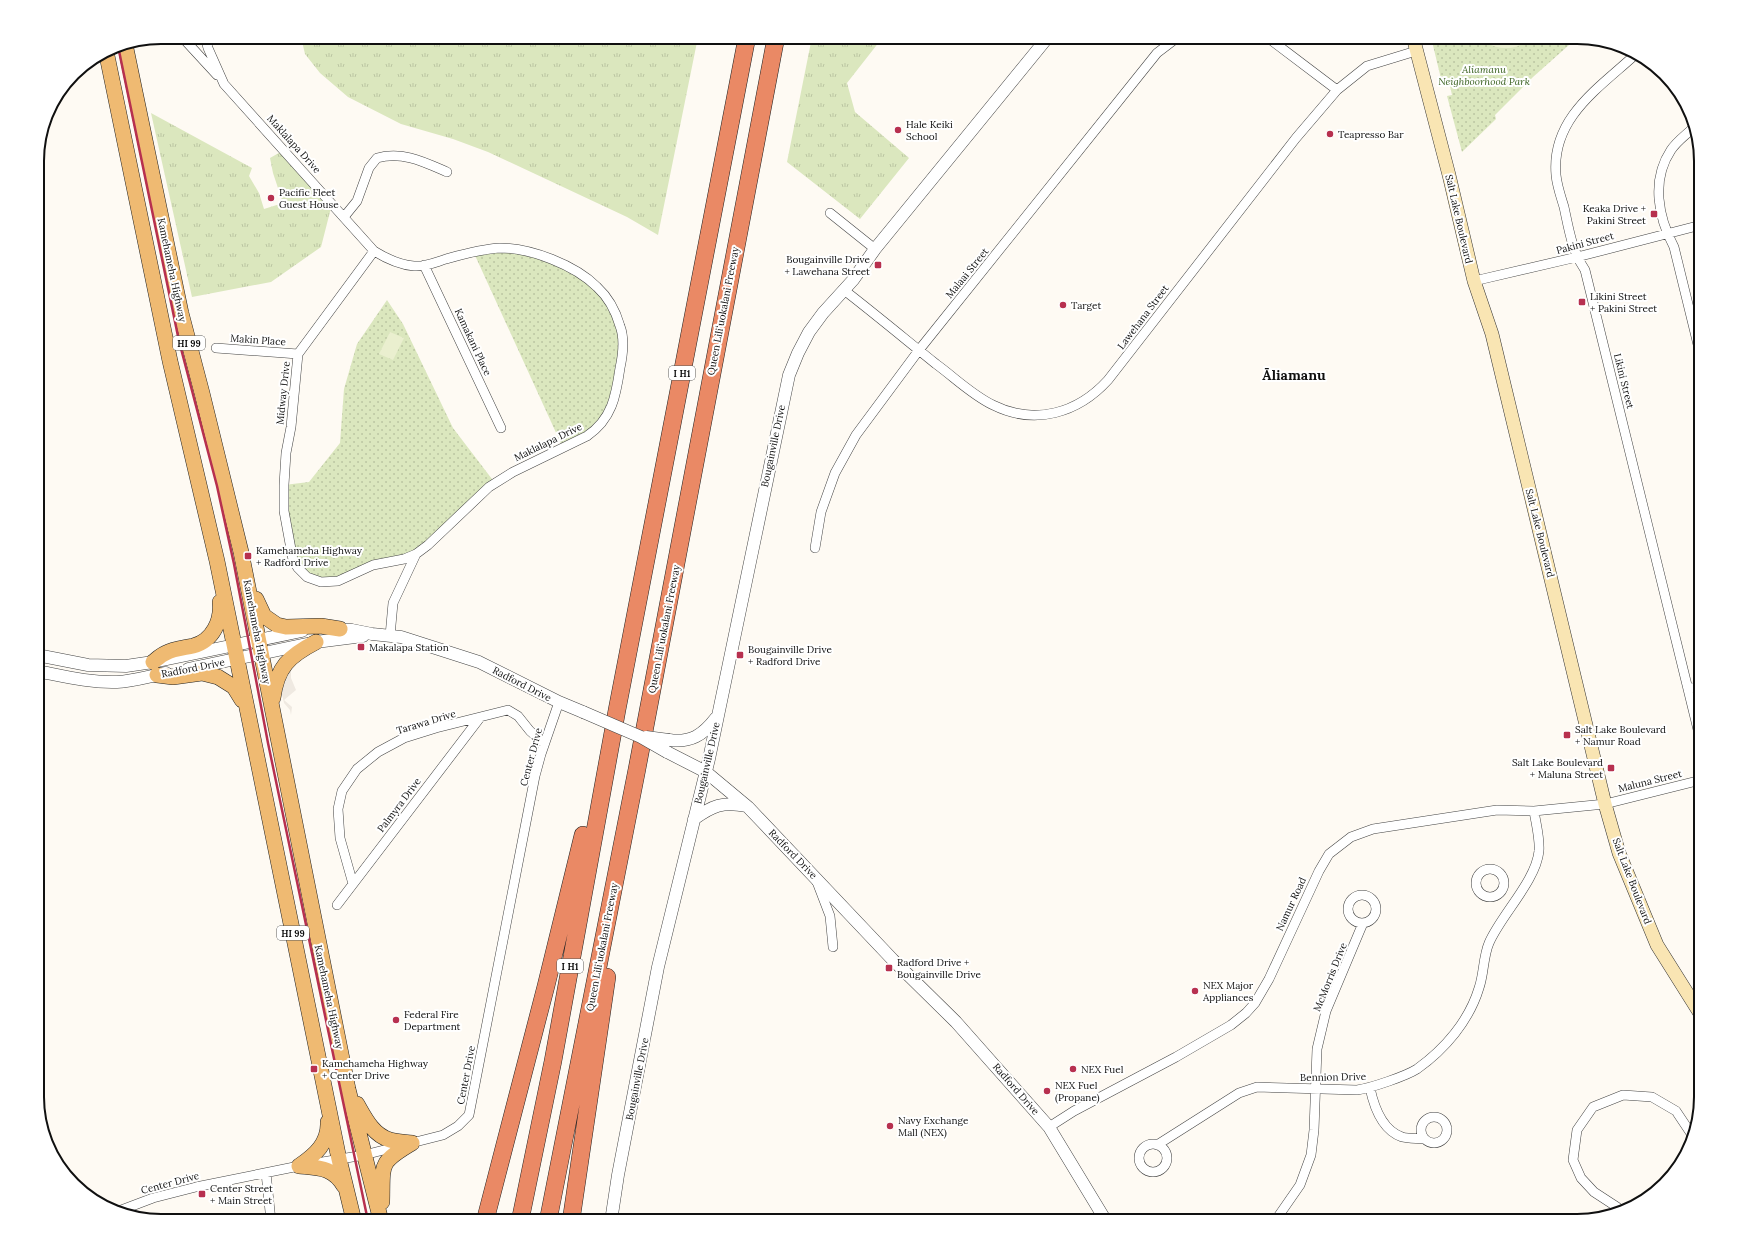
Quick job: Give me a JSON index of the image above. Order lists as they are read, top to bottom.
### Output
{
  "streets": {
    "highway": ["Queen Liliʻuokalani Freeway", "I H1"],
    "main road": ["Salt Lake Boulevard", "Kamehameha Highway", "HI 99"],
    "street": [
      "Maklalapa Drive",
      "Pakini Street",
      "Malaai Street",
      "Lawehana Street",
      "Makin Place",
      "Kamakani Place",
      "Likini Street",
      "Midway Drive",
      "Bougainville Drive",
      "Radford Drive",
      "Tarawa Drive",
      "Center Drive",
      "Maluna Street",
      "Palmyra Drive",
      "Namur Road",
      "McMorris Drive",
      "Bennion Drive"
    ]
  },
  "crossings": [
    ["Maklalapa Drive", "Kamakani Place"],
    ["Maklalapa Drive", "Midway Drive"],
    ["Salt Lake Boulevard", "Pakini Street"],
    ["Salt Lake Boulevard", "Lawehana Street"],
    ["Salt Lake Boulevard", "Maluna Street"],
    ["Salt Lake Boulevard", "Namur Road"],
    ["Pakini Street", "Likini Street"],
    ["Kamehameha Highway", "Radford Drive"],
    ["Kamehameha Highway", "Center Drive"],
    ["Malaai Street", "Lawehana Street"],
    ["Lawehana Street", "Bougainville Drive"],
    ["Makin Place", "Midway Drive"],
    ["Bougainville Drive", "Radford Drive"],
    ["Radford Drive", "Center Drive"],
    ["Radford Drive", "Namur Road"],
    ["Tarawa Drive", "Center Drive"],
    ["Tarawa Drive", "Palmyra Drive"],
    ["Maluna Street", "Namur Road"],
    ["Namur Road", "Bennion Drive"],
    ["McMorris Drive", "Bennion Drive"]
  ],
  "districts": ["Āliamanu"],
  "parks": ["Aliamanu Neighboorhood Park"],
  "places": {
    "other": [
      "Hale Keiki School",
      "Teapresso Bar",
      "Pacific Fleet Guest House",
      "Target",
      "NEX Major Appliances",
      "Federal Fire Department",
      "NEX Fuel",
      "NEX Fuel (Propane)",
      "Navy Exchange Mall (NEX)"
    ],
    "transit": [
      "Keaka Drive + Pakini Street",
      "Bougainville Drive + Lawehana Street",
      "Likini Street + Pakini Street",
      "Kamehameha Highway + Radford Drive",
      "Makalapa Station",
      "Bougainville Drive + Radford Drive",
      "Salt Lake Boulevard + Namur Road",
      "Salt Lake Boulevard + Maluna Street",
      "Radford Drive + Bougainville Drive",
      "Kamehameha Highway + Center Drive",
      "Center Street + Main Street"
    ]
  }
}
